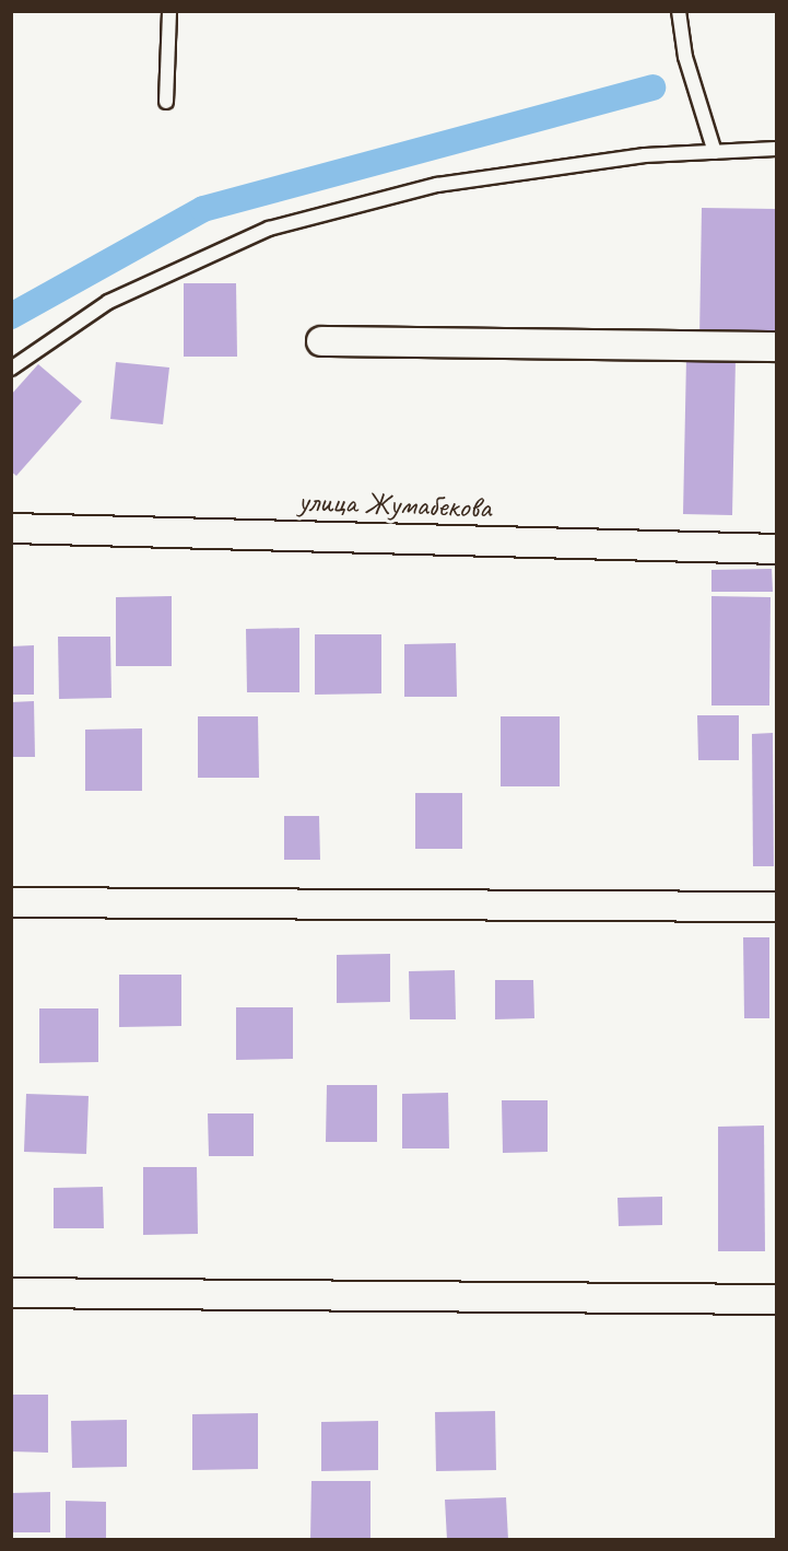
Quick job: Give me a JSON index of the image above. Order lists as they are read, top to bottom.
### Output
{
  "streets": {
    "street": ["улица Жумабекова"]
  }
}
